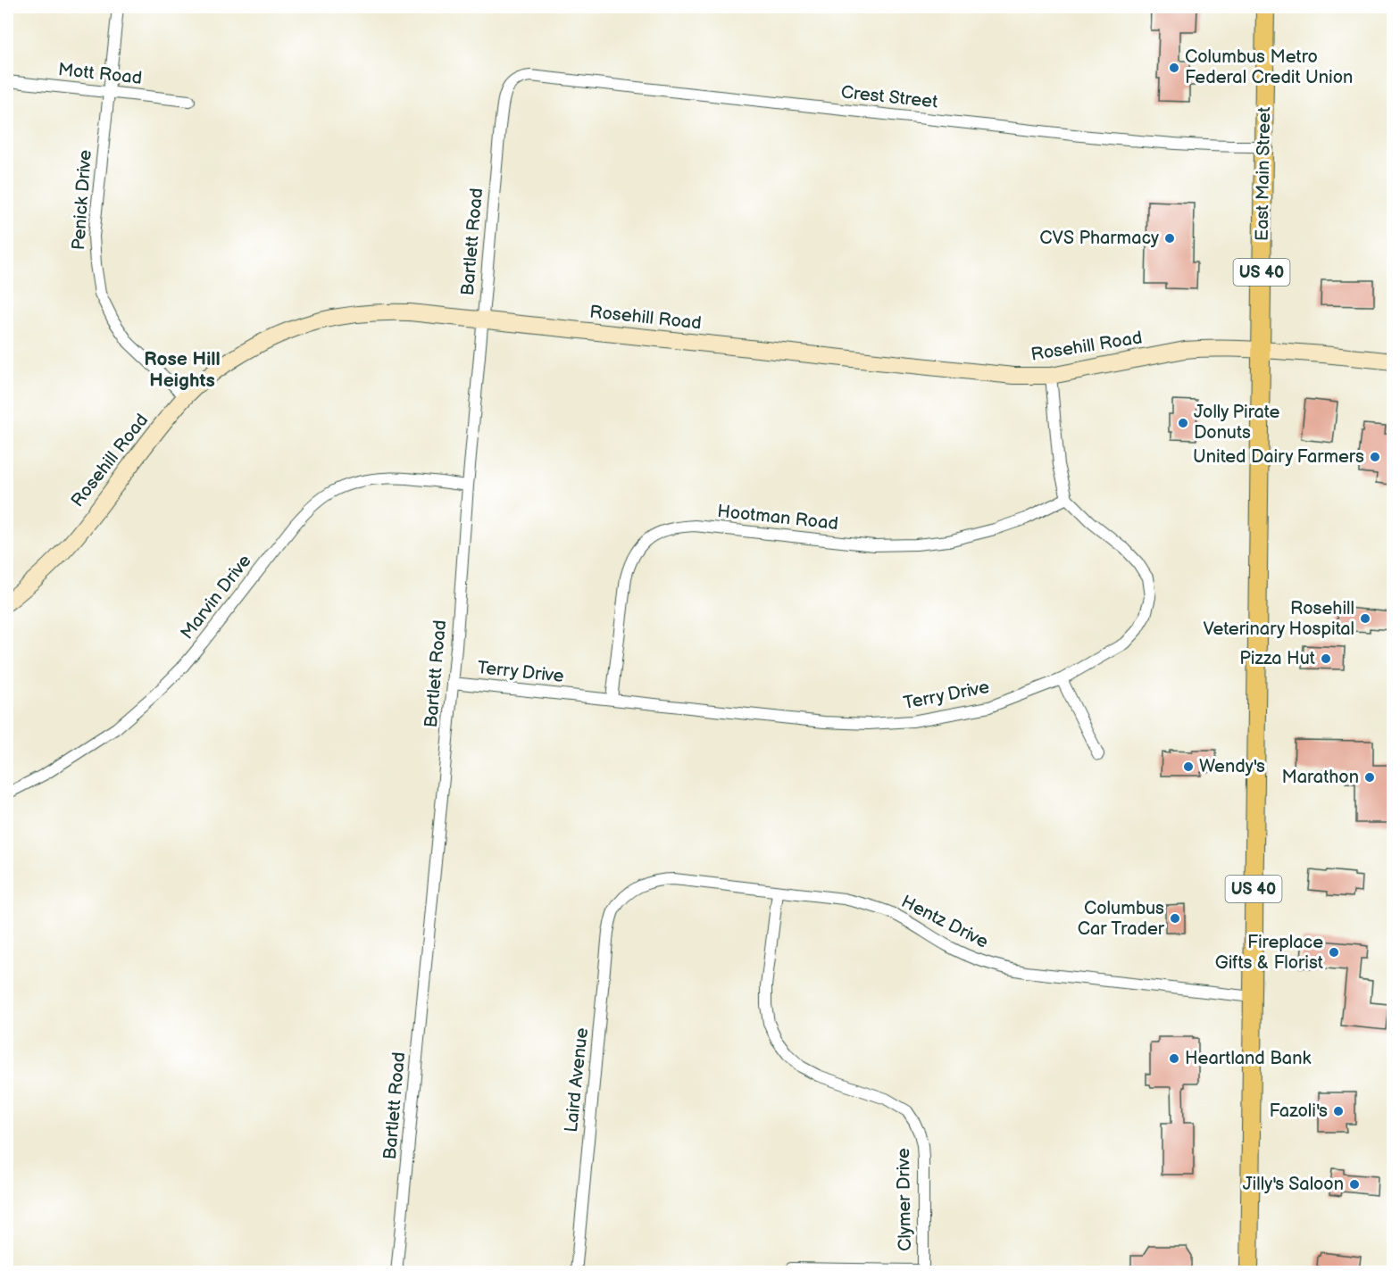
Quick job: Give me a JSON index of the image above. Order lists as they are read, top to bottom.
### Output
{
  "streets": {
    "main road": ["East Main Street", "US 40"],
    "street": [
      "Mott Road",
      "Crest Street",
      "Penick Drive",
      "Bartlett Road",
      "Rosehill Road",
      "Hootman Road",
      "Marvin Drive",
      "Terry Drive",
      "Hentz Drive",
      "Laird Avenue",
      "Clymer Drive"
    ]
  },
  "crossings": [
    ["Mott Road", "Penick Drive"],
    ["Crest Street", "East Main Street"],
    ["Crest Street", "Bartlett Road"],
    ["East Main Street", "Rosehill Road"],
    ["East Main Street", "Hentz Drive"],
    ["Penick Drive", "Rosehill Road"],
    ["Bartlett Road", "Rosehill Road"],
    ["Bartlett Road", "Marvin Drive"],
    ["Bartlett Road", "Terry Drive"],
    ["Hootman Road", "Terry Drive"],
    ["Hentz Drive", "Laird Avenue"],
    ["Hentz Drive", "Clymer Drive"]
  ],
  "districts": ["Rose Hill Heights"],
  "places": [
    "Columbus Metro Federal Credit Union",
    "CVS Pharmacy",
    "Jolly Pirate Donuts",
    "United Dairy Farmers",
    "Rosehill Veterinary Hospital",
    "Pizza Hut",
    "Wendy's",
    "Marathon",
    "Columbus Car Trader",
    "Fireplace Gifts & Florist",
    "Heartland Bank",
    "Fazoli's",
    "Jilly's Saloon"
  ]
}
